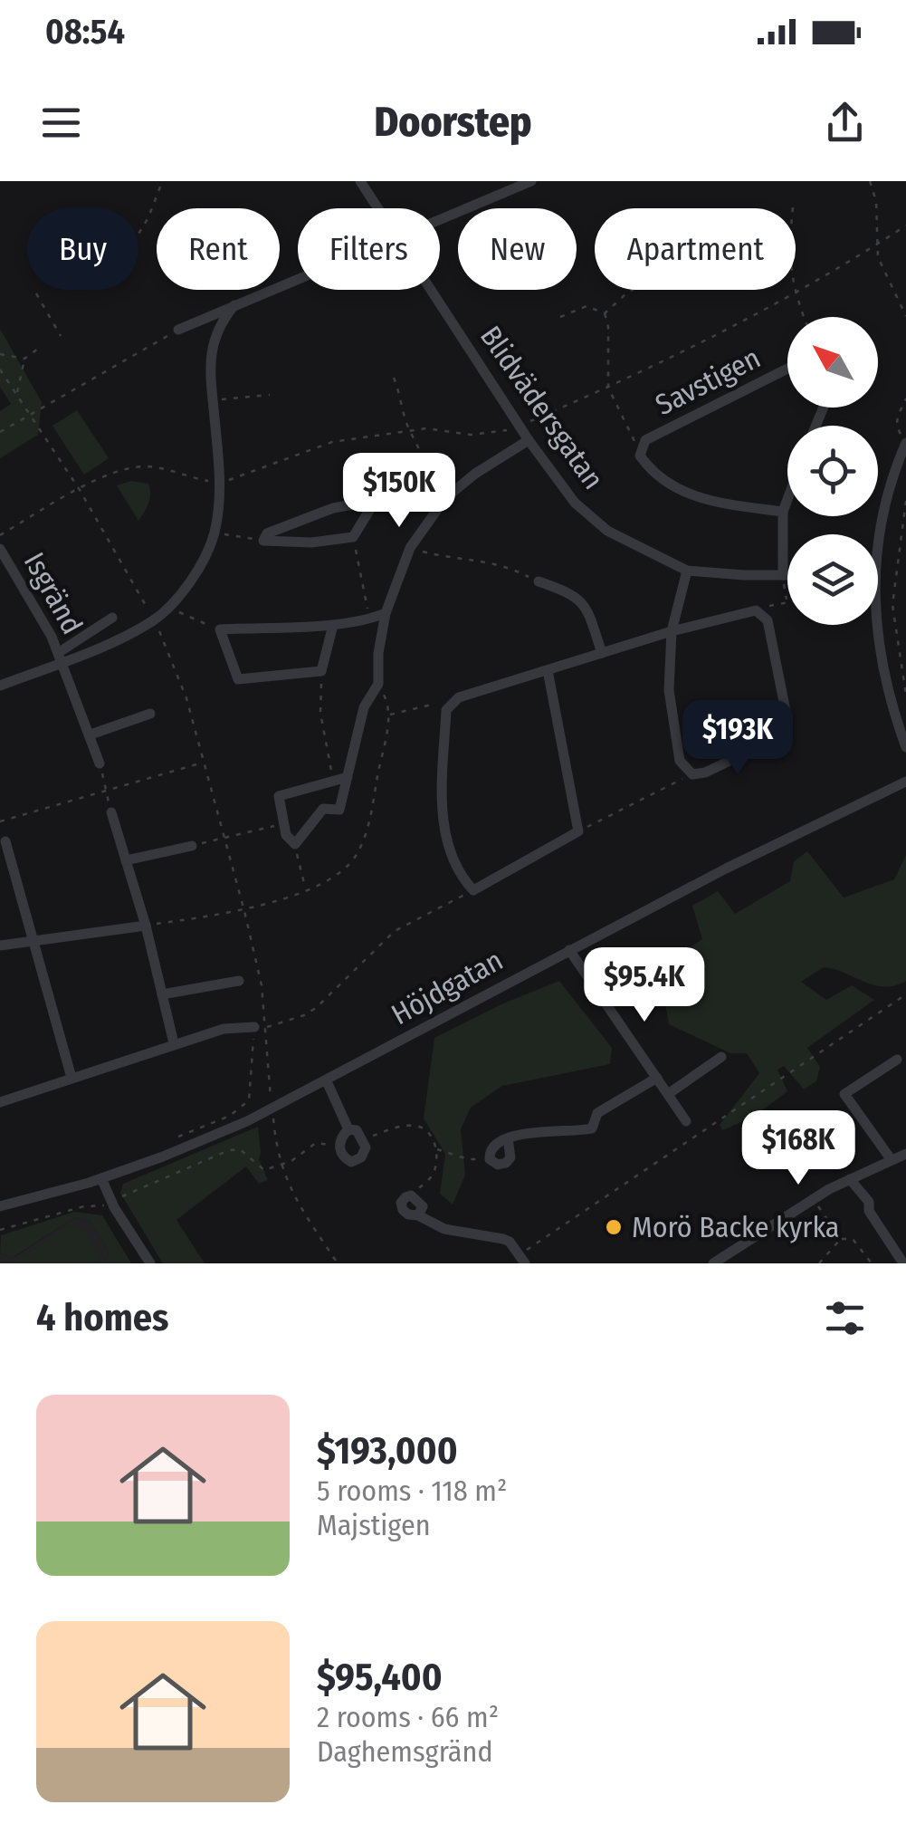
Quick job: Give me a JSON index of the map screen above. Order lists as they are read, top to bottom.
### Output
{
  "streets": {
    "street": [
      "Savstigen",
      "Blidvädersgatan",
      "Isgränd",
      "Höjdgatan"
    ]
  },
  "places": ["Morö Backe kyrka"],
  "north": "top left",
  "page": {
    "status": "08:54",
    "header": "Doorstep",
    "chip": [
      "Buy",
      "Rent",
      "Filters",
      "New",
      "Apartment"
    ],
    "price": [
      "$150K",
      "$193K",
      "$95.4K",
      "$168K"
    ],
    "heading": "4 homes",
    "list": [
      {
        "name": "$193,000",
        "note": "5 rooms · 118 m² · Majstigen"
      },
      {
        "name": "$95,400",
        "note": "2 rooms · 66 m² · Daghemsgränd"
      }
    ]
  }
}
